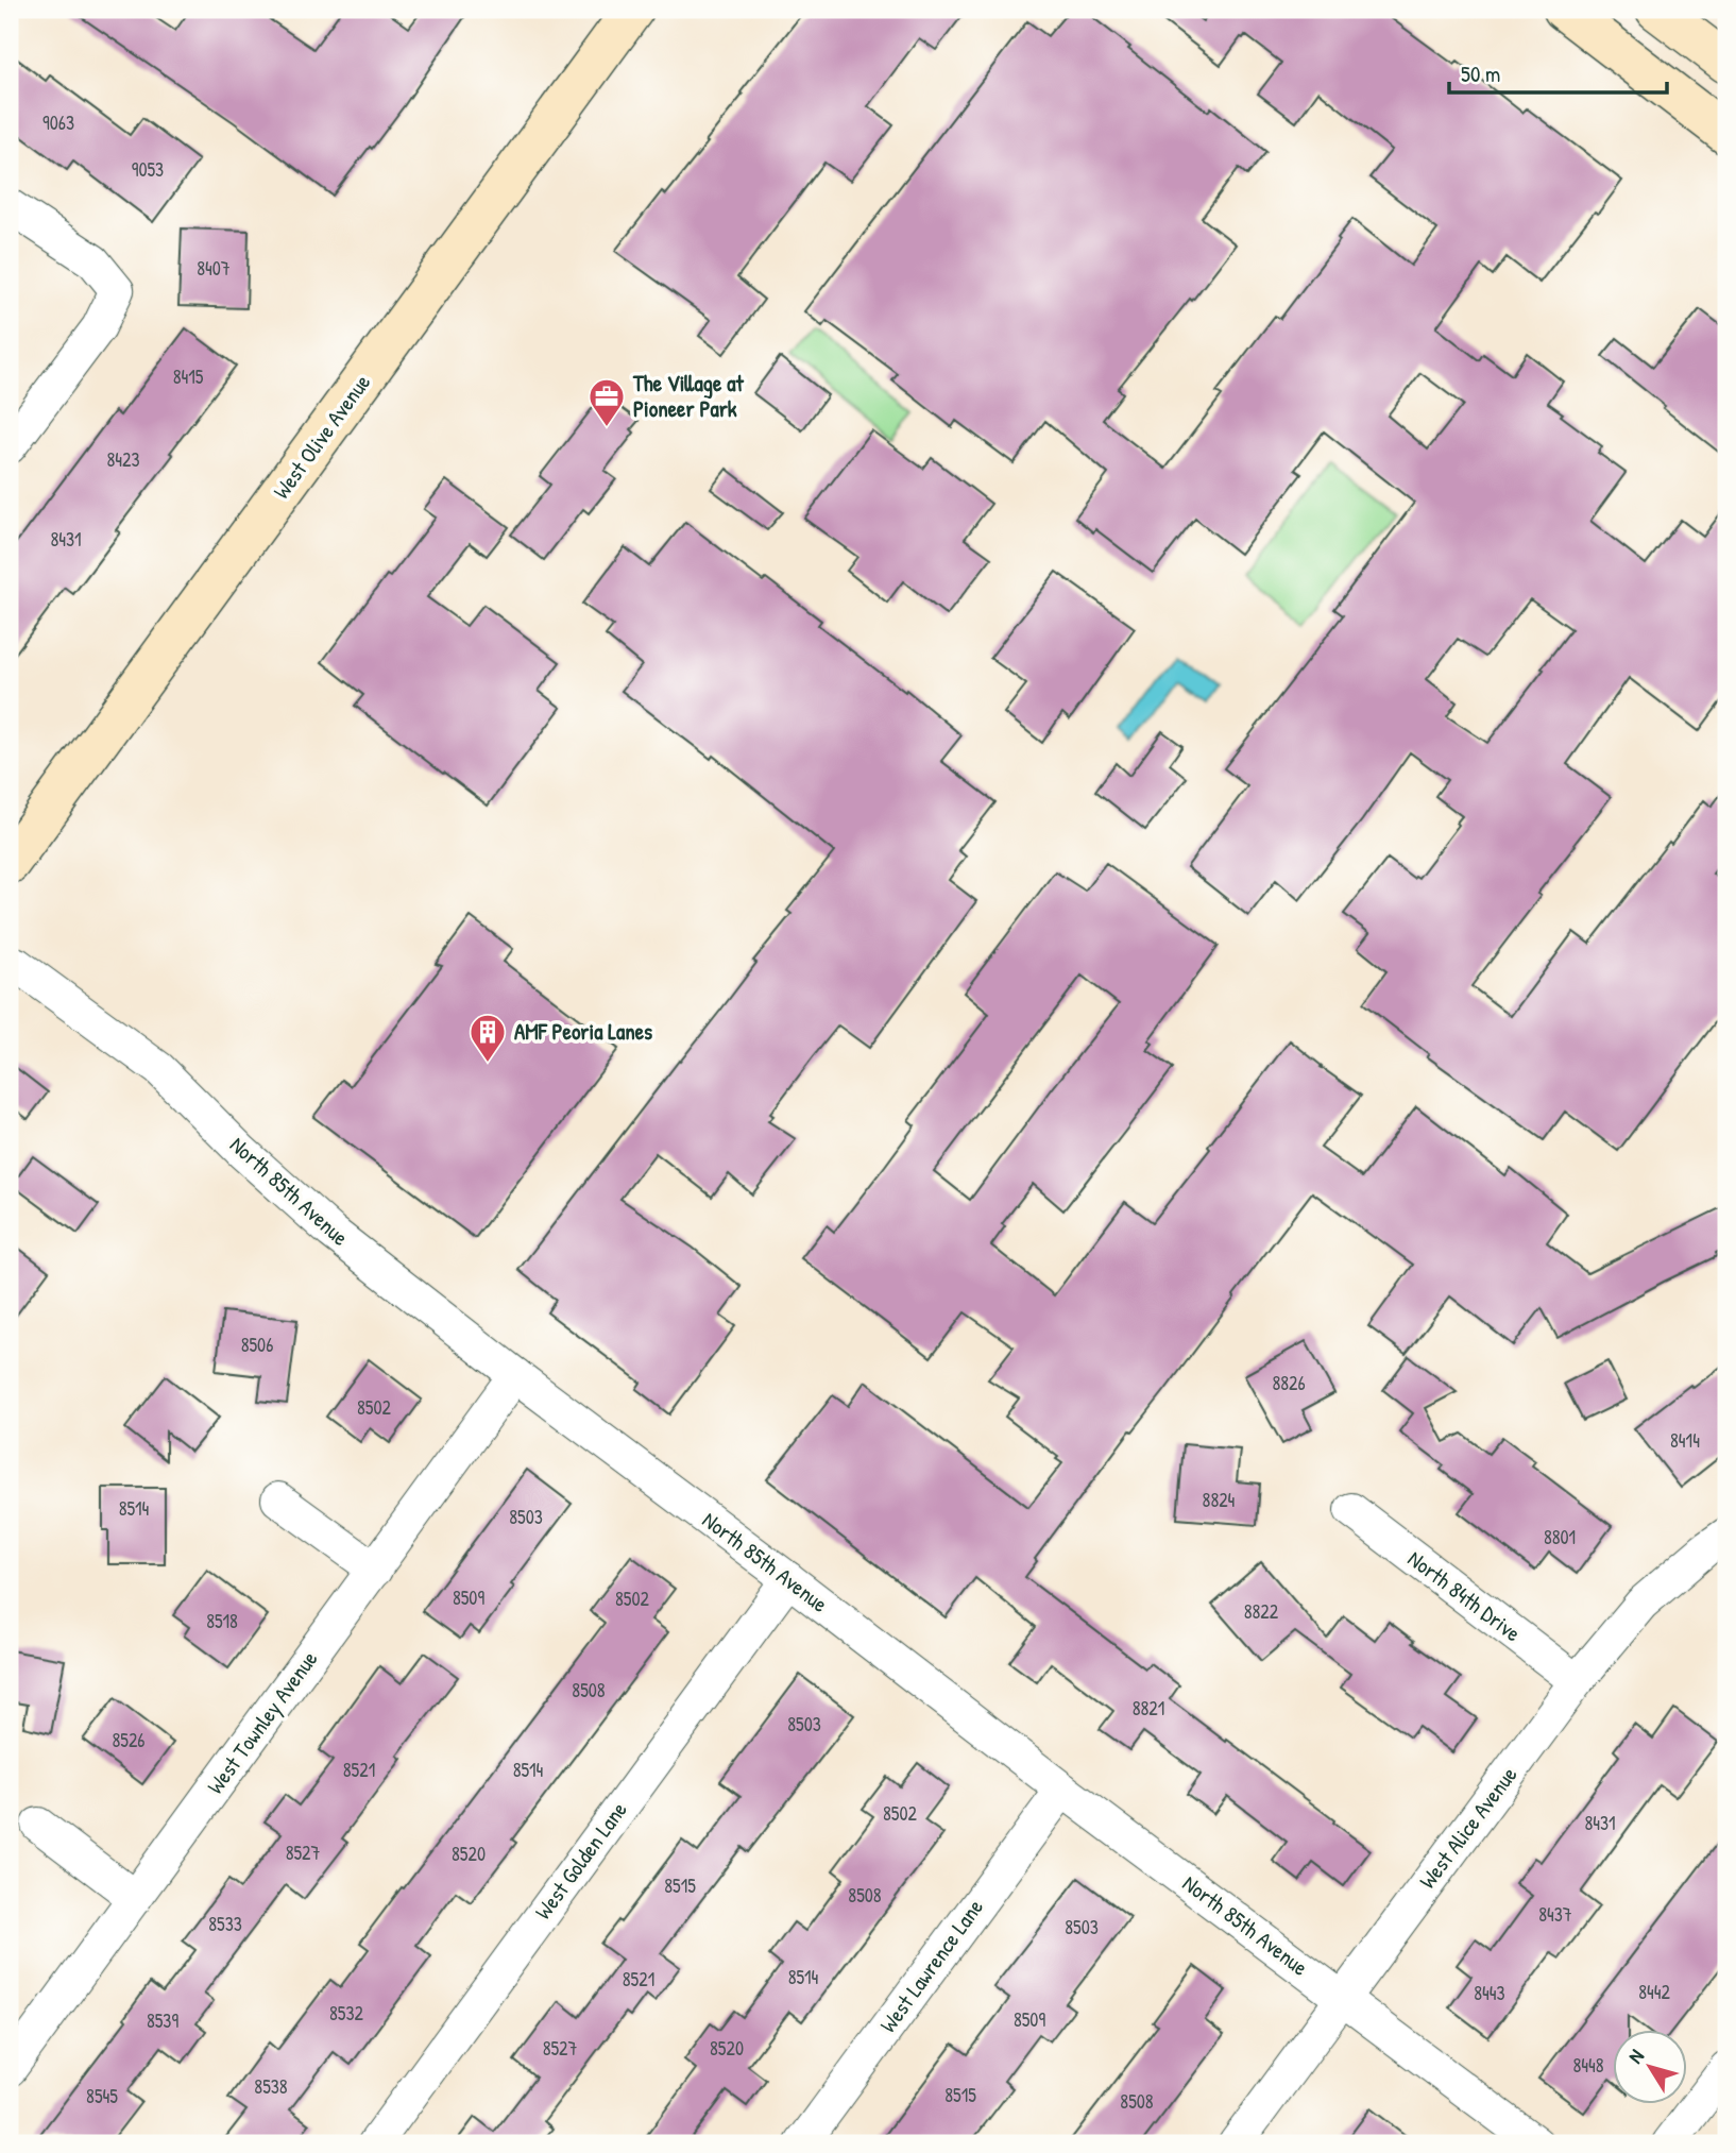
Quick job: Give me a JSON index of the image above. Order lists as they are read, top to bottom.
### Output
{
  "streets": {
    "main road": ["West Olive Avenue"],
    "street": [
      "North 85th Avenue",
      "North 84th Drive",
      "West Townley Avenue",
      "West Alice Avenue",
      "West Golden Lane",
      "West Lawrence Lane"
    ]
  },
  "crossings": [
    ["North 85th Avenue", "West Townley Avenue"],
    ["North 85th Avenue", "West Alice Avenue"],
    ["North 85th Avenue", "West Golden Lane"],
    ["North 85th Avenue", "West Lawrence Lane"],
    ["North 84th Drive", "West Alice Avenue"]
  ],
  "places": {
    "office": ["The Village at Pioneer Park"],
    "building": ["AMF Peoria Lanes"]
  },
  "house_numbers": [
    "9063",
    "9053",
    "8407",
    "8415",
    "8423",
    "8431",
    "8506",
    "8826",
    "8502",
    "8414",
    "8824",
    "8514",
    "8503",
    "8801",
    "8509",
    "8502",
    "8822",
    "8518",
    "8508",
    "8821",
    "8503",
    "8526",
    "8521",
    "8514",
    "8502",
    "8431",
    "8527",
    "8520",
    "8515",
    "8508",
    "8437",
    "8533",
    "8503",
    "8514",
    "8521",
    "8442",
    "8443",
    "8532",
    "8509",
    "8539",
    "8527",
    "8520",
    "8448",
    "8538",
    "8515",
    "8545",
    "8508"
  ],
  "scale_bar": "50 m",
  "north": "top left"
}
